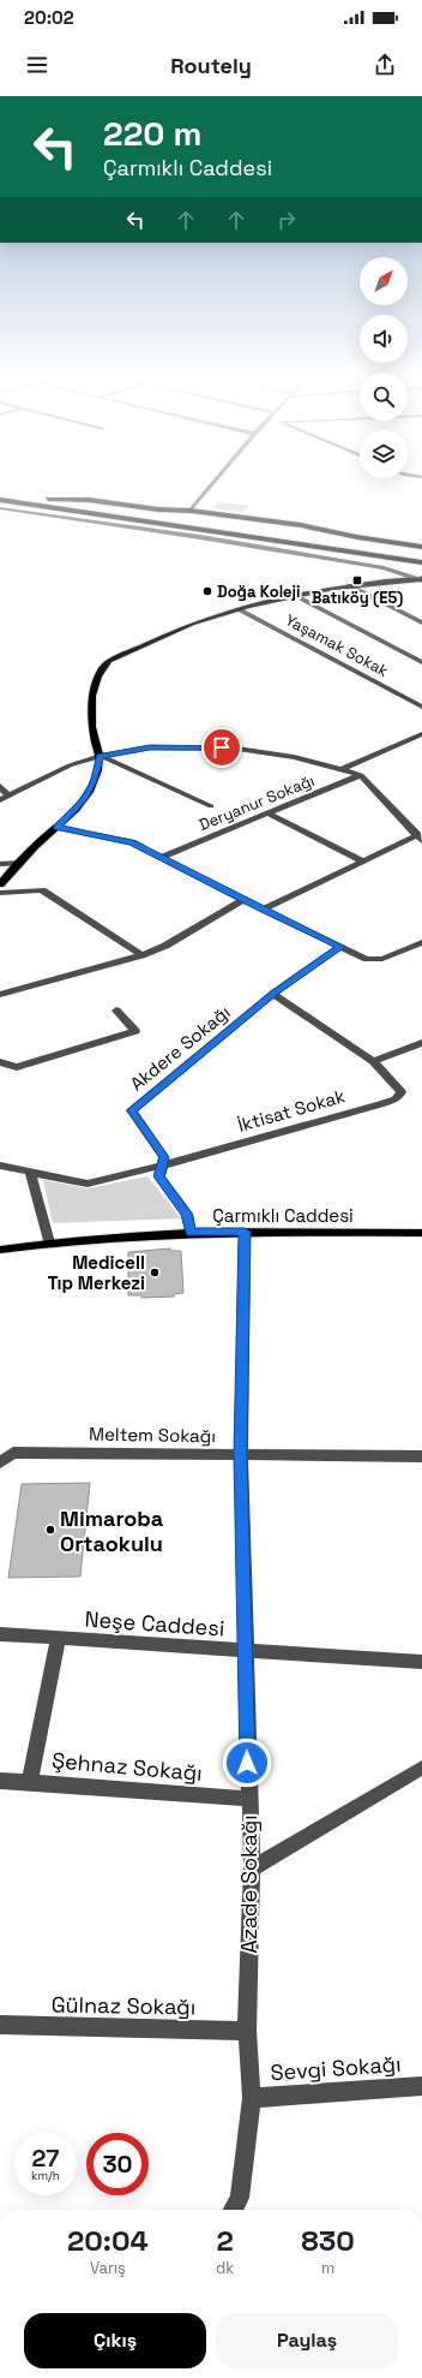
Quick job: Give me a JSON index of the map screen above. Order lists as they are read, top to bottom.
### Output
{
  "streets": {
    "main road": ["Çarmıklı Caddesi"],
    "street": [
      "Yaşamak Sokak",
      "Deryanur Sokağı",
      "Akdere Sokağı",
      "İktisat Sokak",
      "Meltem Sokağı",
      "Neşe Caddesi",
      "Şehnaz Sokağı",
      "Azade Sokağı",
      "Gülnaz Sokağı",
      "Sevgi Sokağı"
    ]
  },
  "crossings": [
    ["Akdere Sokağı", "İktisat Sokak"],
    ["Akdere Sokağı", "Çarmıklı Caddesi"],
    ["Çarmıklı Caddesi", "Azade Sokağı"],
    ["Meltem Sokağı", "Azade Sokağı"],
    ["Neşe Caddesi", "Azade Sokağı"],
    ["Şehnaz Sokağı", "Azade Sokağı"],
    ["Azade Sokağı", "Gülnaz Sokağı"],
    ["Azade Sokağı", "Sevgi Sokağı"]
  ],
  "places": {
    "transit": ["Batıköy (E5)"],
    "other": ["Doğa Koleji", "Medicell Tıp Merkezi", "Mimaroba Ortaokulu"]
  },
  "north": "top right",
  "page": {
    "status": "20:02",
    "header": "Routely",
    "turn": ["220 m", "Çarmıklı Caddesi"],
    "speed": "27 km/h",
    "limit": "30",
    "eta": [
      "20:04",
      "Varış",
      "2",
      "dk",
      "830",
      "m"
    ],
    "buttons": ["Çıkış", "Paylaş"]
  }
}
